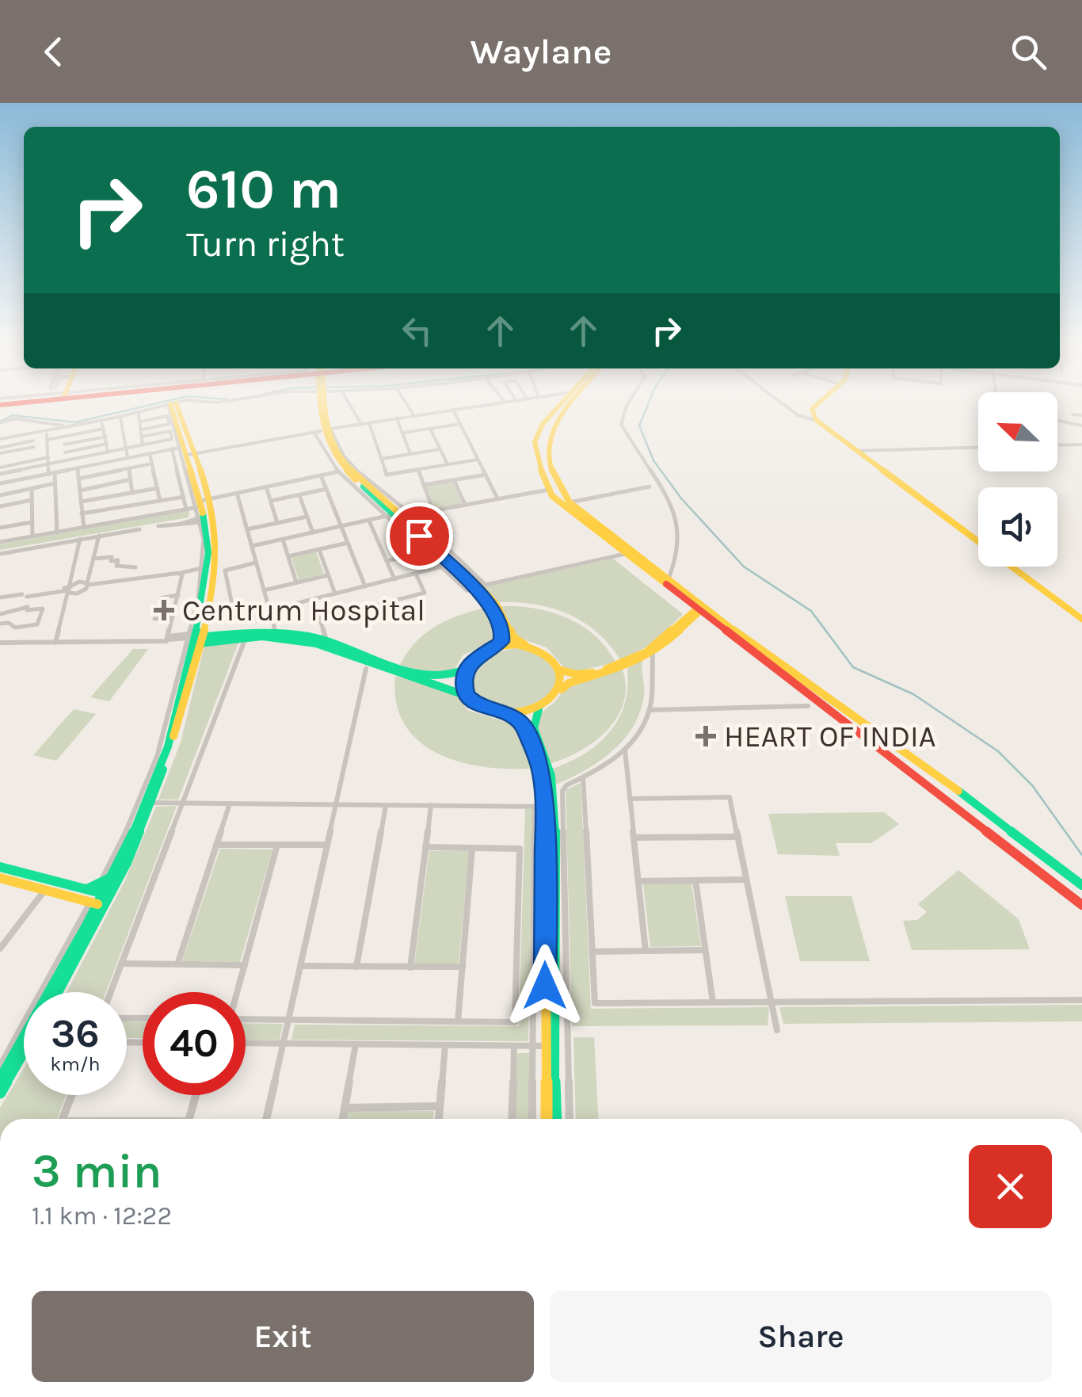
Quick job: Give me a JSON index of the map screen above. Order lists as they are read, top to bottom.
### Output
{
  "places": {
    "health": ["Centrum Hospital", "HEART OF INDIA"]
  },
  "north": "top left",
  "page": {
    "header": "Waylane",
    "turn": ["610 m", "Turn right"],
    "speed": "36 km/h",
    "limit": "40",
    "heading": ["3 min", "1.1 km · 12:22"],
    "buttons": ["Exit", "Share"]
  }
}
